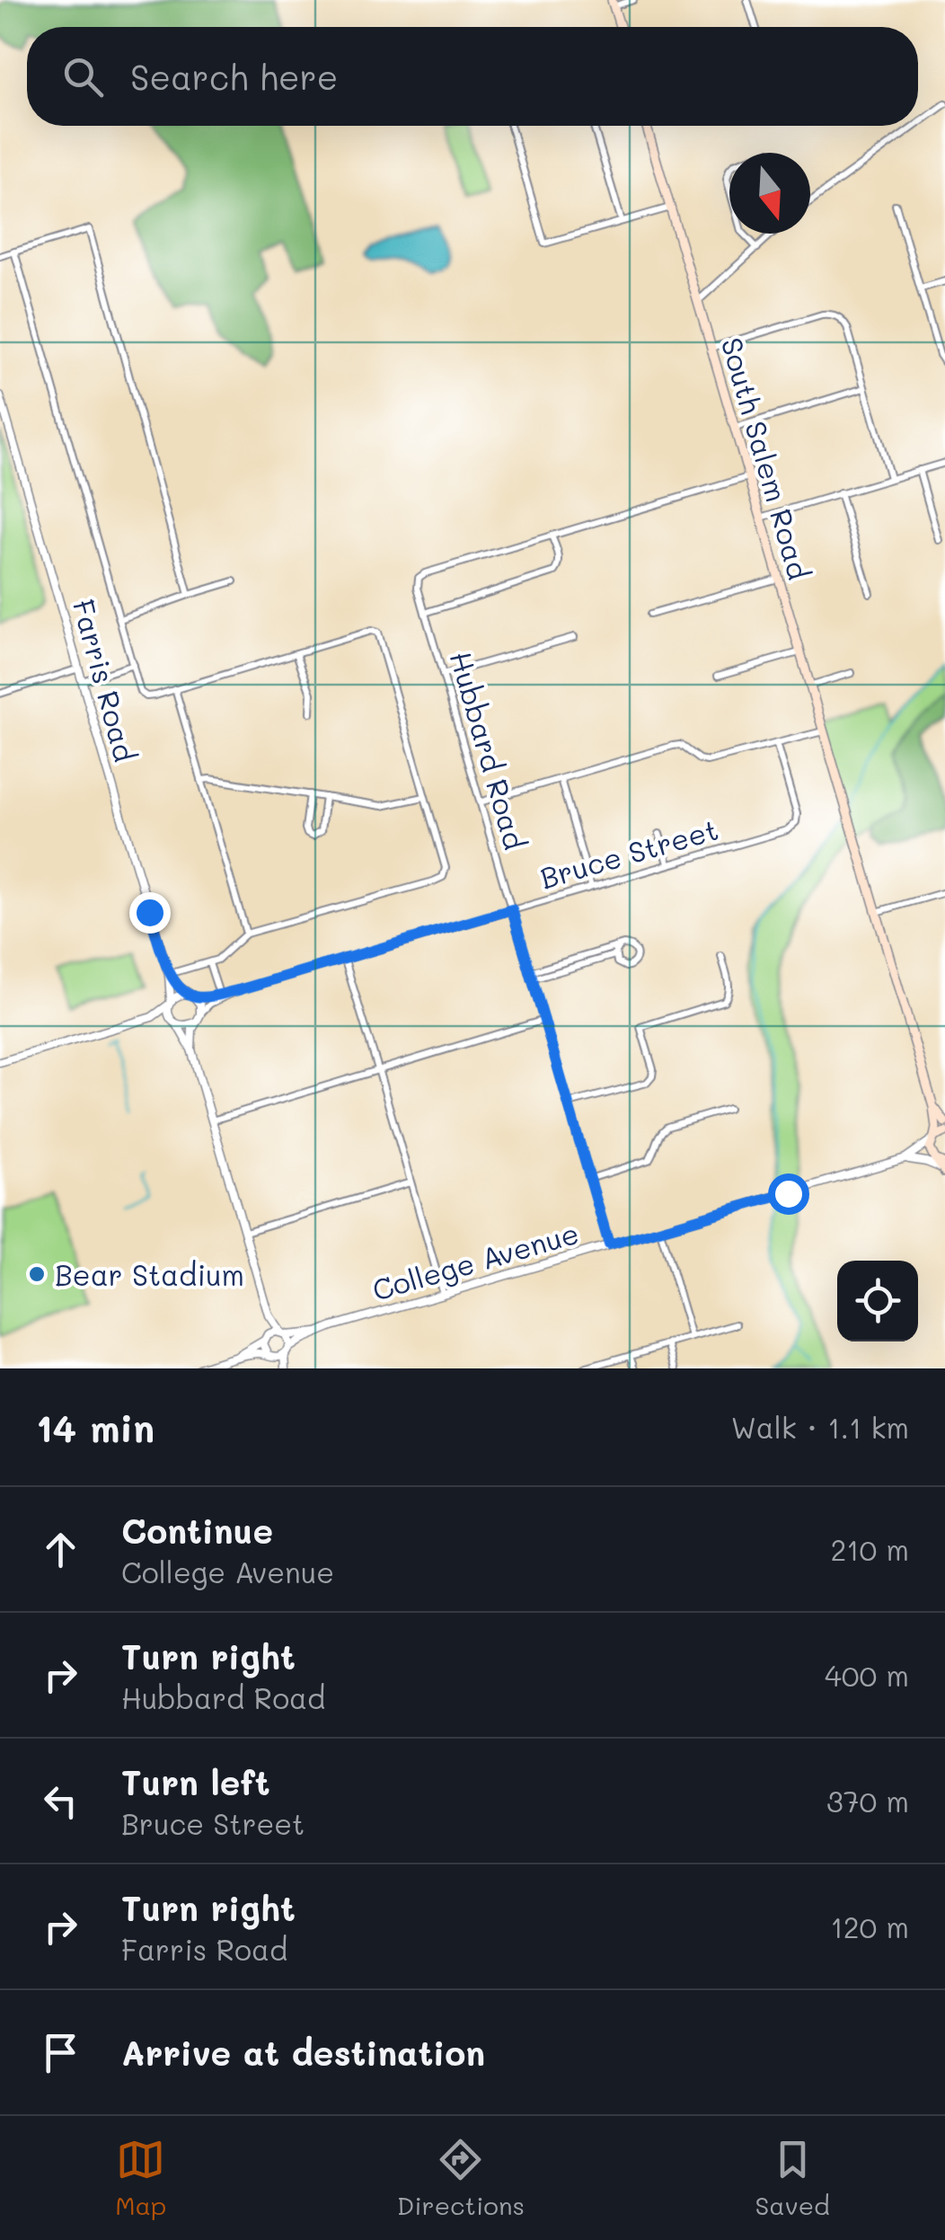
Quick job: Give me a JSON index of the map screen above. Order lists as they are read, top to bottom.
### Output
{
  "streets": {
    "main road": ["South Salem Road"],
    "street": [
      "Farris Road",
      "Hubbard Road",
      "Bruce Street",
      "College Avenue"
    ]
  },
  "crossings": [
    ["Farris Road", "Bruce Street"],
    ["Hubbard Road", "Bruce Street"],
    ["Hubbard Road", "College Avenue"]
  ],
  "places": ["Bear Stadium"],
  "north": "bottom",
  "page": {
    "search": "Search here",
    "heading": ["14 min", "Walk · 1.1 km"],
    "list": [
      ["Continue", "College Avenue", "210 m"],
      ["Turn right", "Hubbard Road", "400 m"],
      ["Turn left", "Bruce Street", "370 m"],
      ["Turn right", "Farris Road", "120 m"],
      "Arrive at destination"
    ],
    "nav": ["Map", "Directions", "Saved"]
  }
}
